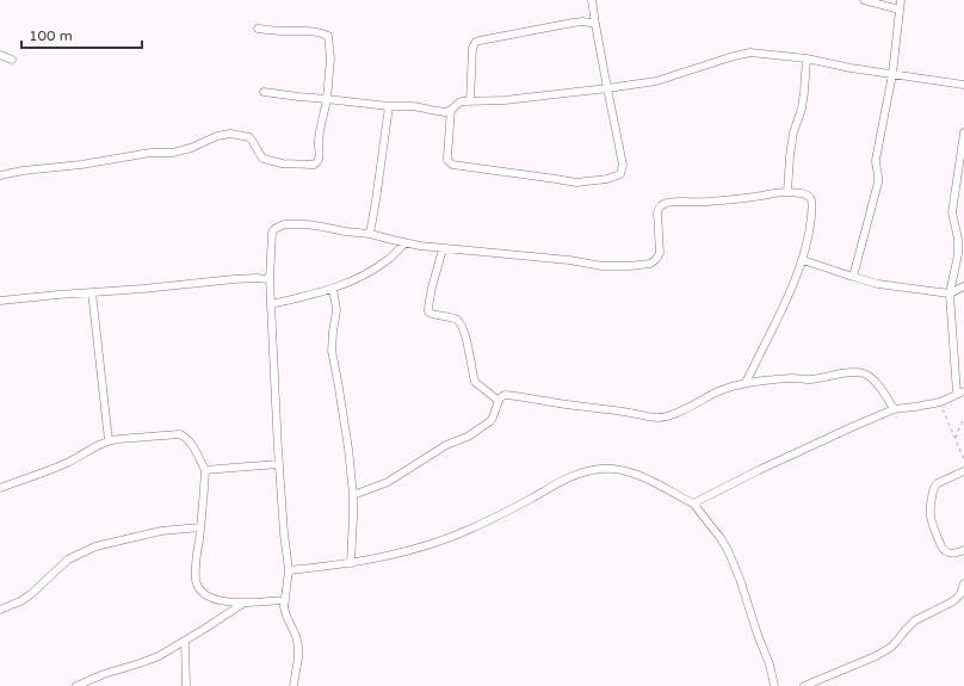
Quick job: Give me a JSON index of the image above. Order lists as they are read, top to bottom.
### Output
{
  "scale_bar": "100 m"
}
